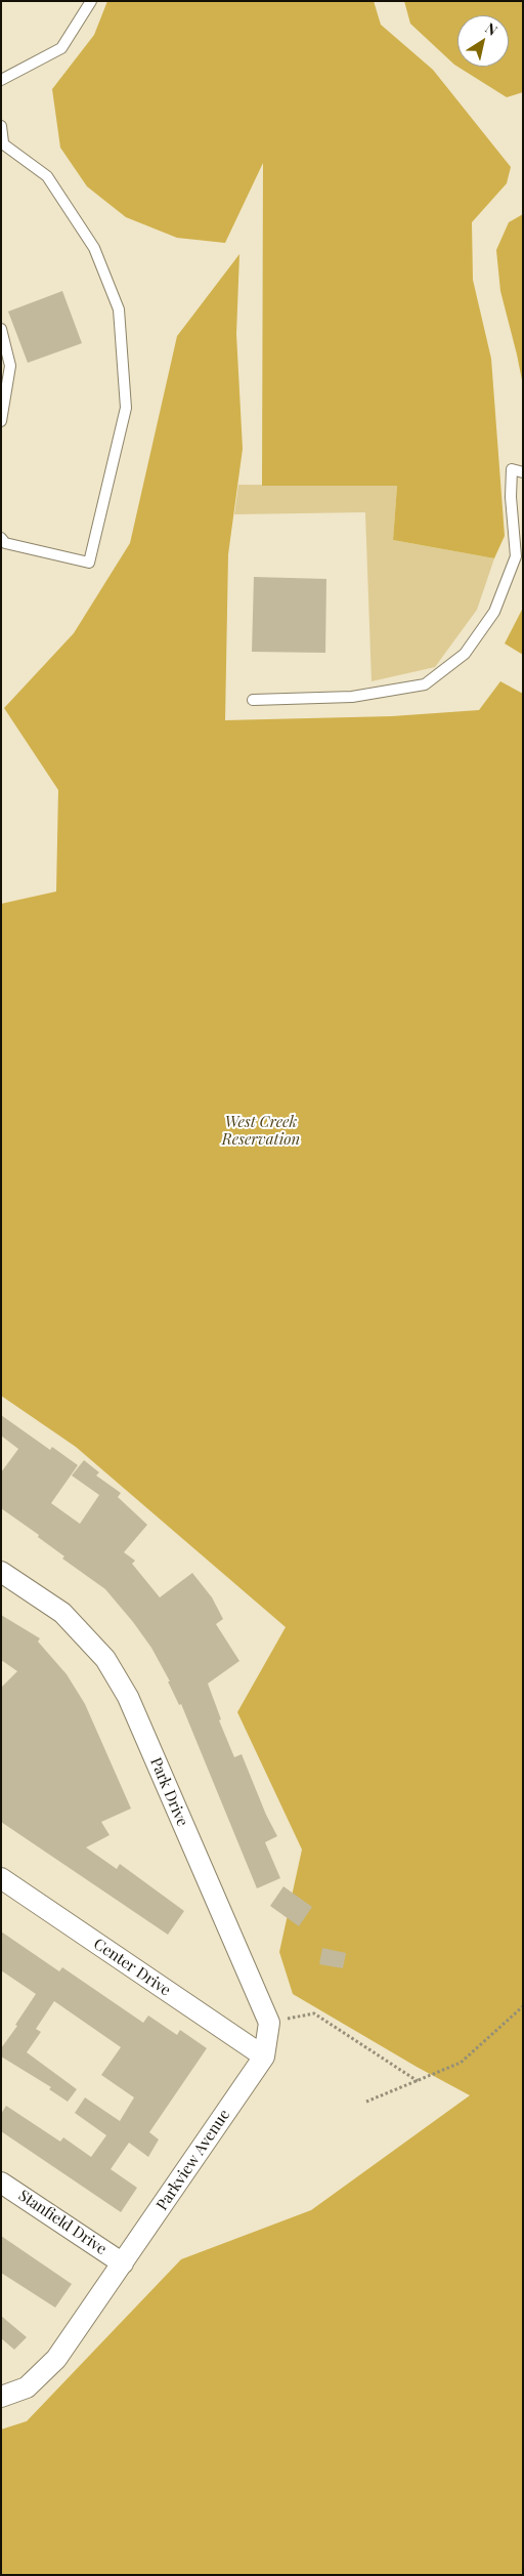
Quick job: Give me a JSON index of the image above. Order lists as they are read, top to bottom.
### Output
{
  "streets": {
    "street": [
      "Park Drive",
      "Center Drive",
      "Parkview Avenue",
      "Stanfield Drive"
    ]
  },
  "crossings": [
    ["Park Drive", "Center Drive"],
    ["Park Drive", "Parkview Avenue"],
    ["Center Drive", "Parkview Avenue"],
    ["Parkview Avenue", "Stanfield Drive"]
  ],
  "parks": ["West Creek Reservation"],
  "north": "top right"
}
